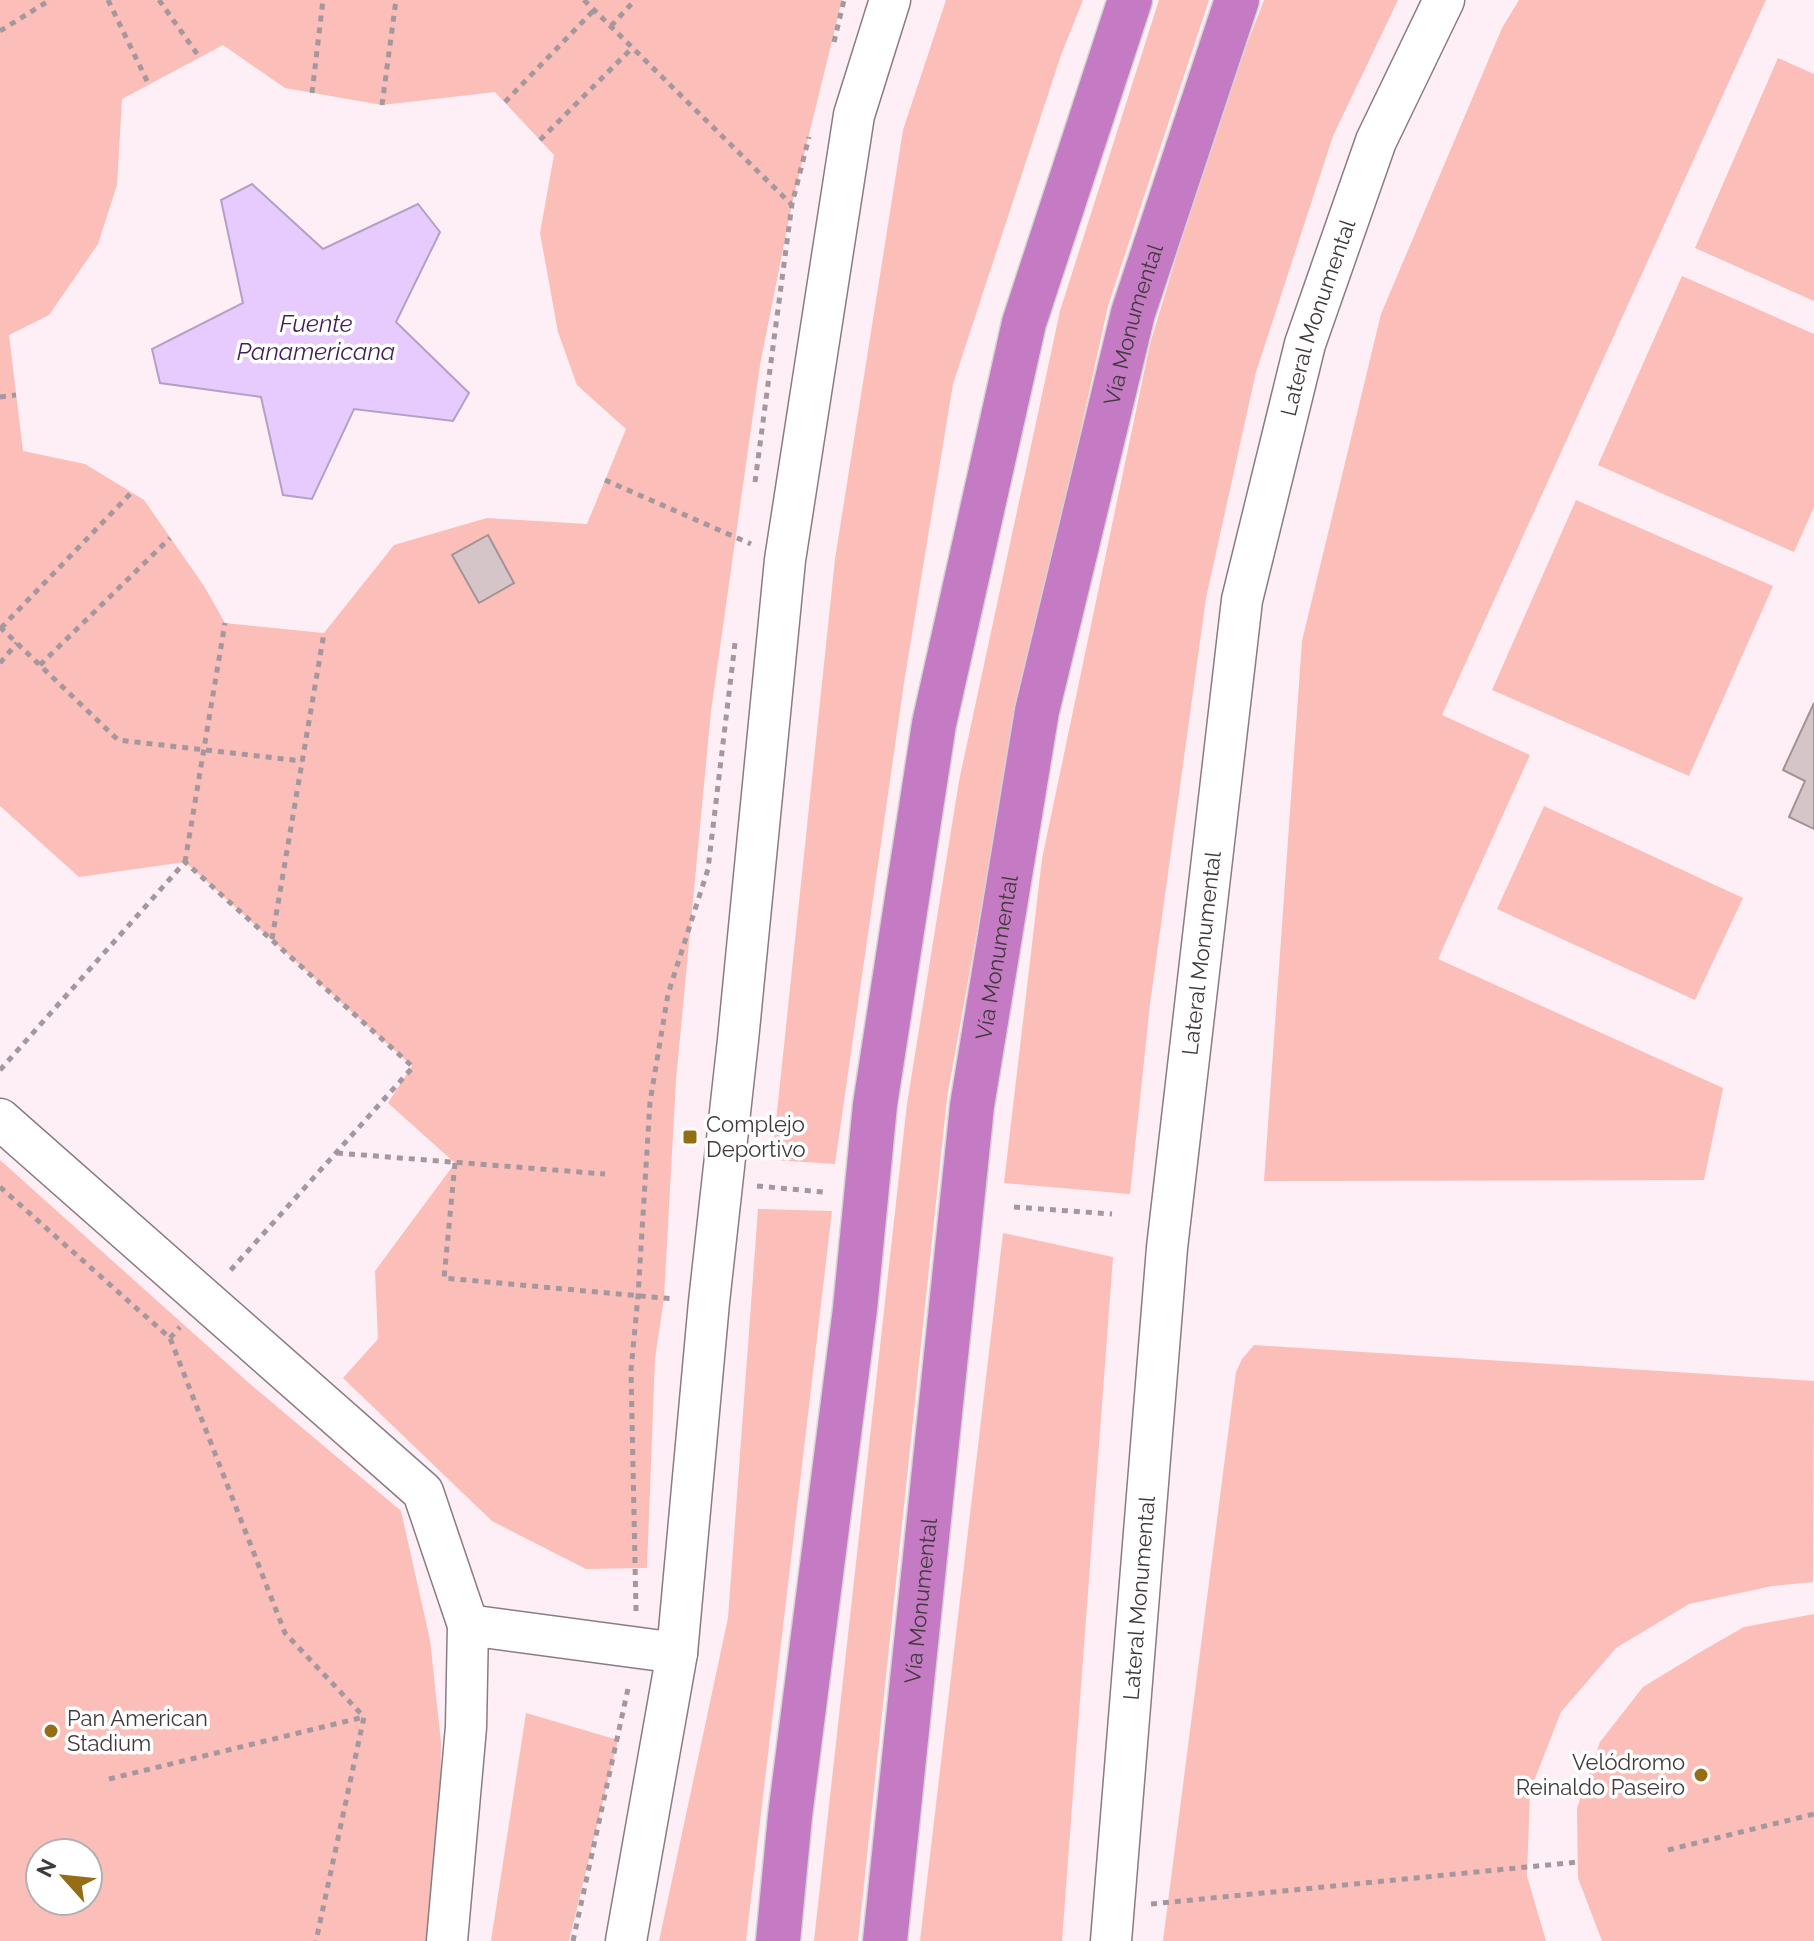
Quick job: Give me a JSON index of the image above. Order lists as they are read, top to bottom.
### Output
{
  "streets": {
    "highway": ["Vía Monumental"],
    "street": ["Lateral Monumental"]
  },
  "water": ["Fuente Panamericana"],
  "places": {
    "transit": ["Complejo Deportivo"],
    "other": ["Pan American Stadium", "Velódromo Reinaldo Paseiro"]
  },
  "north": "top left"
}
